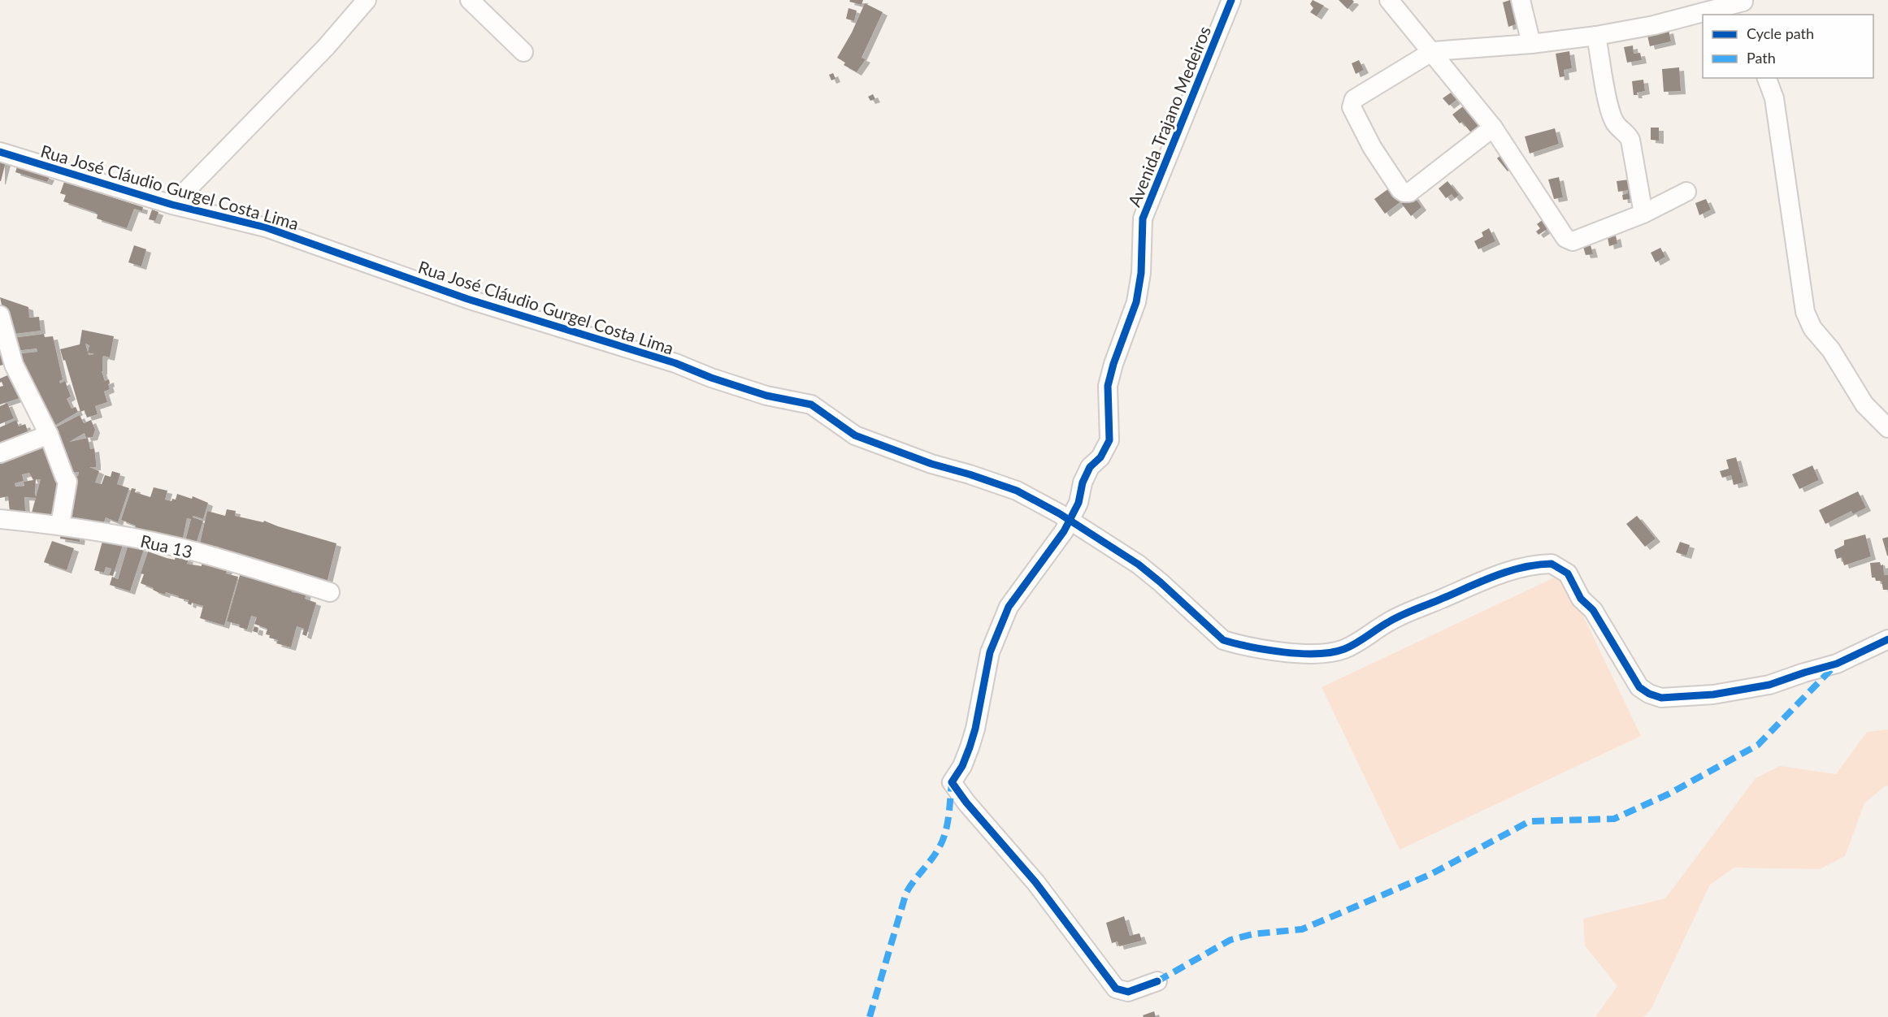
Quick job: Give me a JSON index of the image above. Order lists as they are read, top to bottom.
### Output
{
  "streets": {
    "street": ["Avenida Trajano Medeiros", "Rua José Cláudio Gurgel Costa Lima", "Rua 13"]
  },
  "crossings": [
    ["Avenida Trajano Medeiros", "Rua José Cláudio Gurgel Costa Lima"]
  ],
  "legend": ["Cycle path", "Path"]
}
